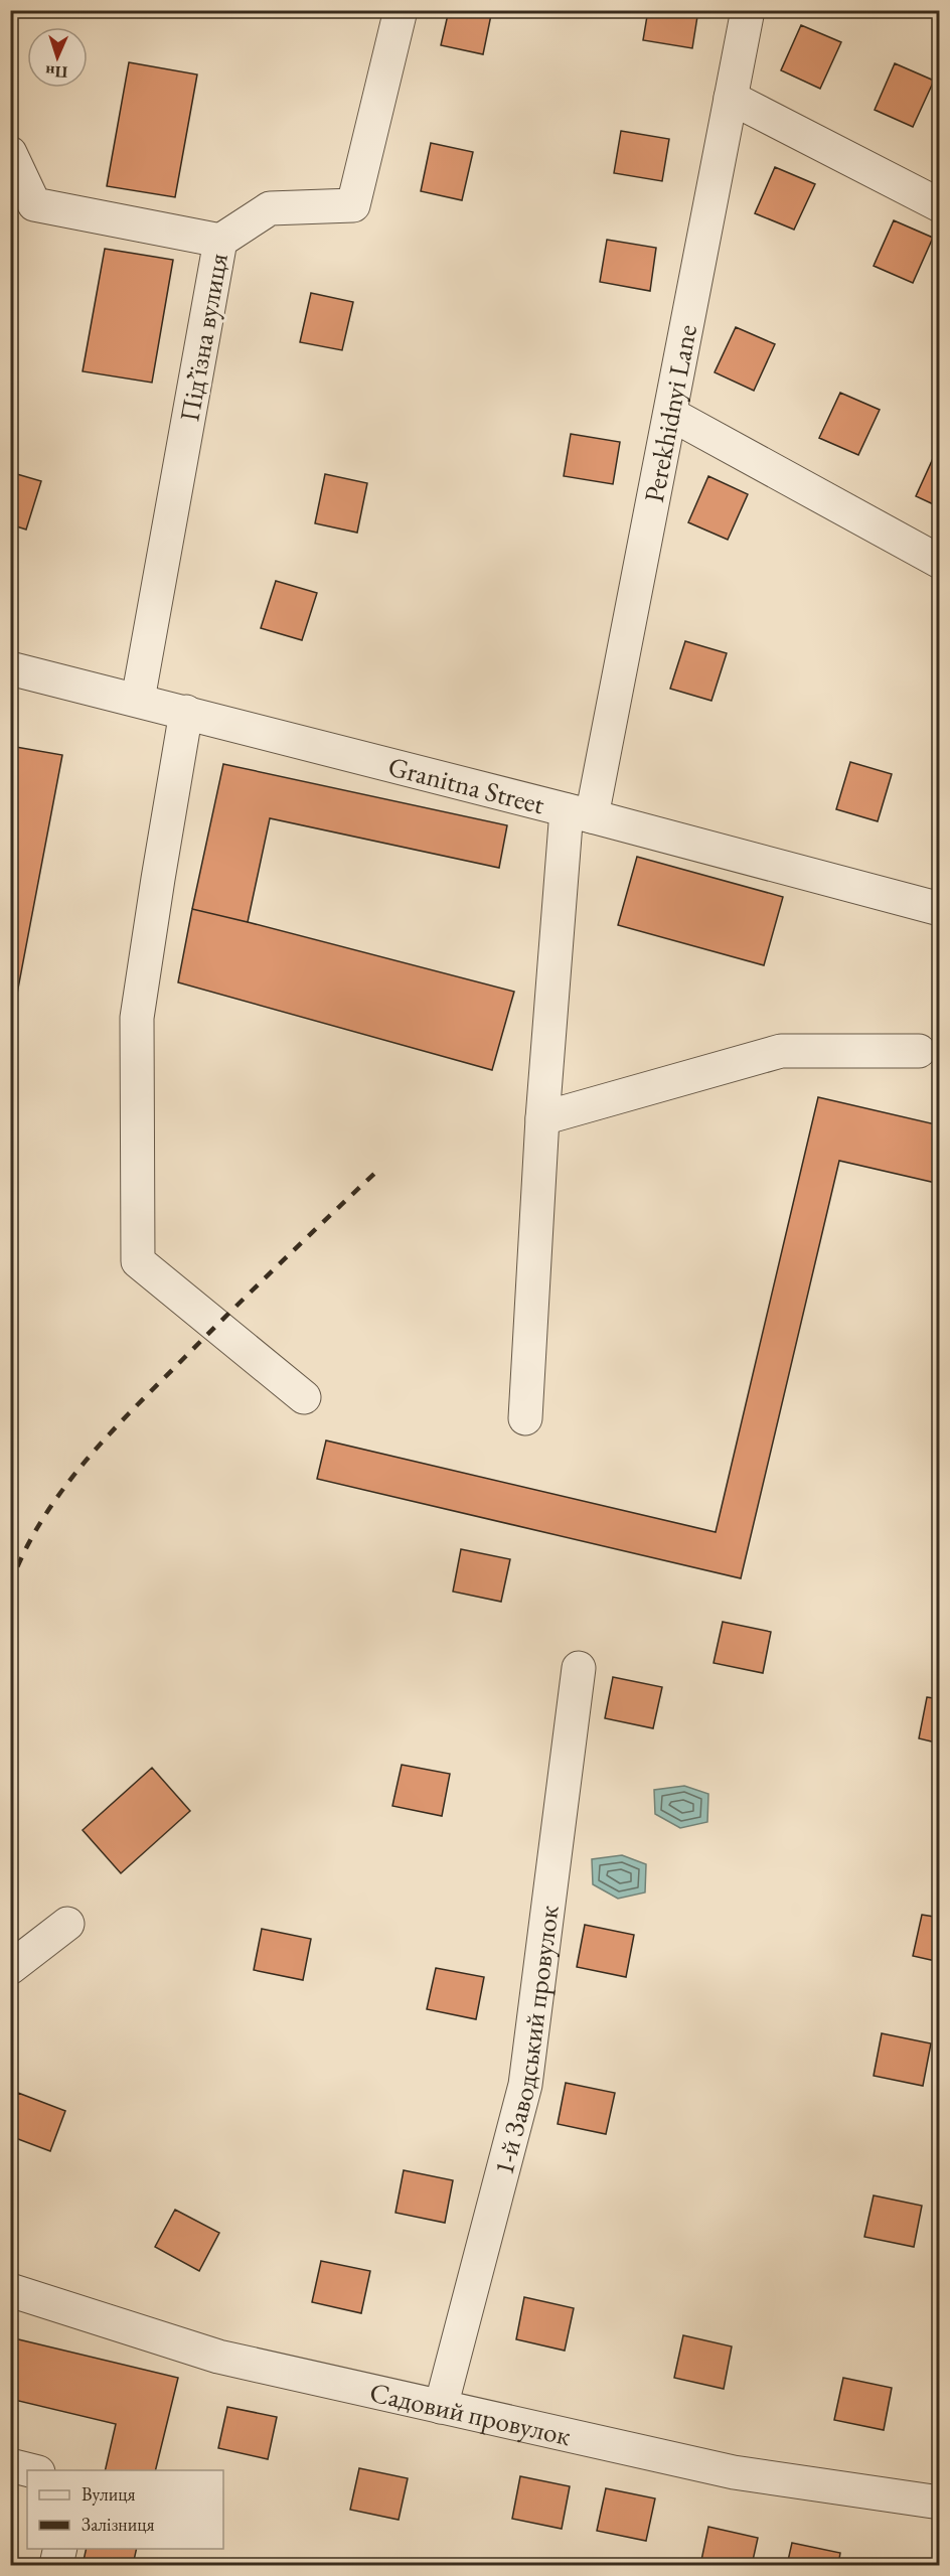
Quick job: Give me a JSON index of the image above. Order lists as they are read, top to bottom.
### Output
{
  "streets": {
    "street": [
      "Підʼїзна вулиця",
      "Perekhidnyi Lane",
      "Granitna Street",
      "1-й Заводський провулок",
      "Садовий провулок"
    ]
  },
  "crossings": [
    ["Підʼїзна вулиця", "Granitna Street"],
    ["Perekhidnyi Lane", "Granitna Street"],
    ["1-й Заводський провулок", "Садовий провулок"]
  ],
  "legend": ["Вулиця", "Залізниця"],
  "north": "bottom"
}
